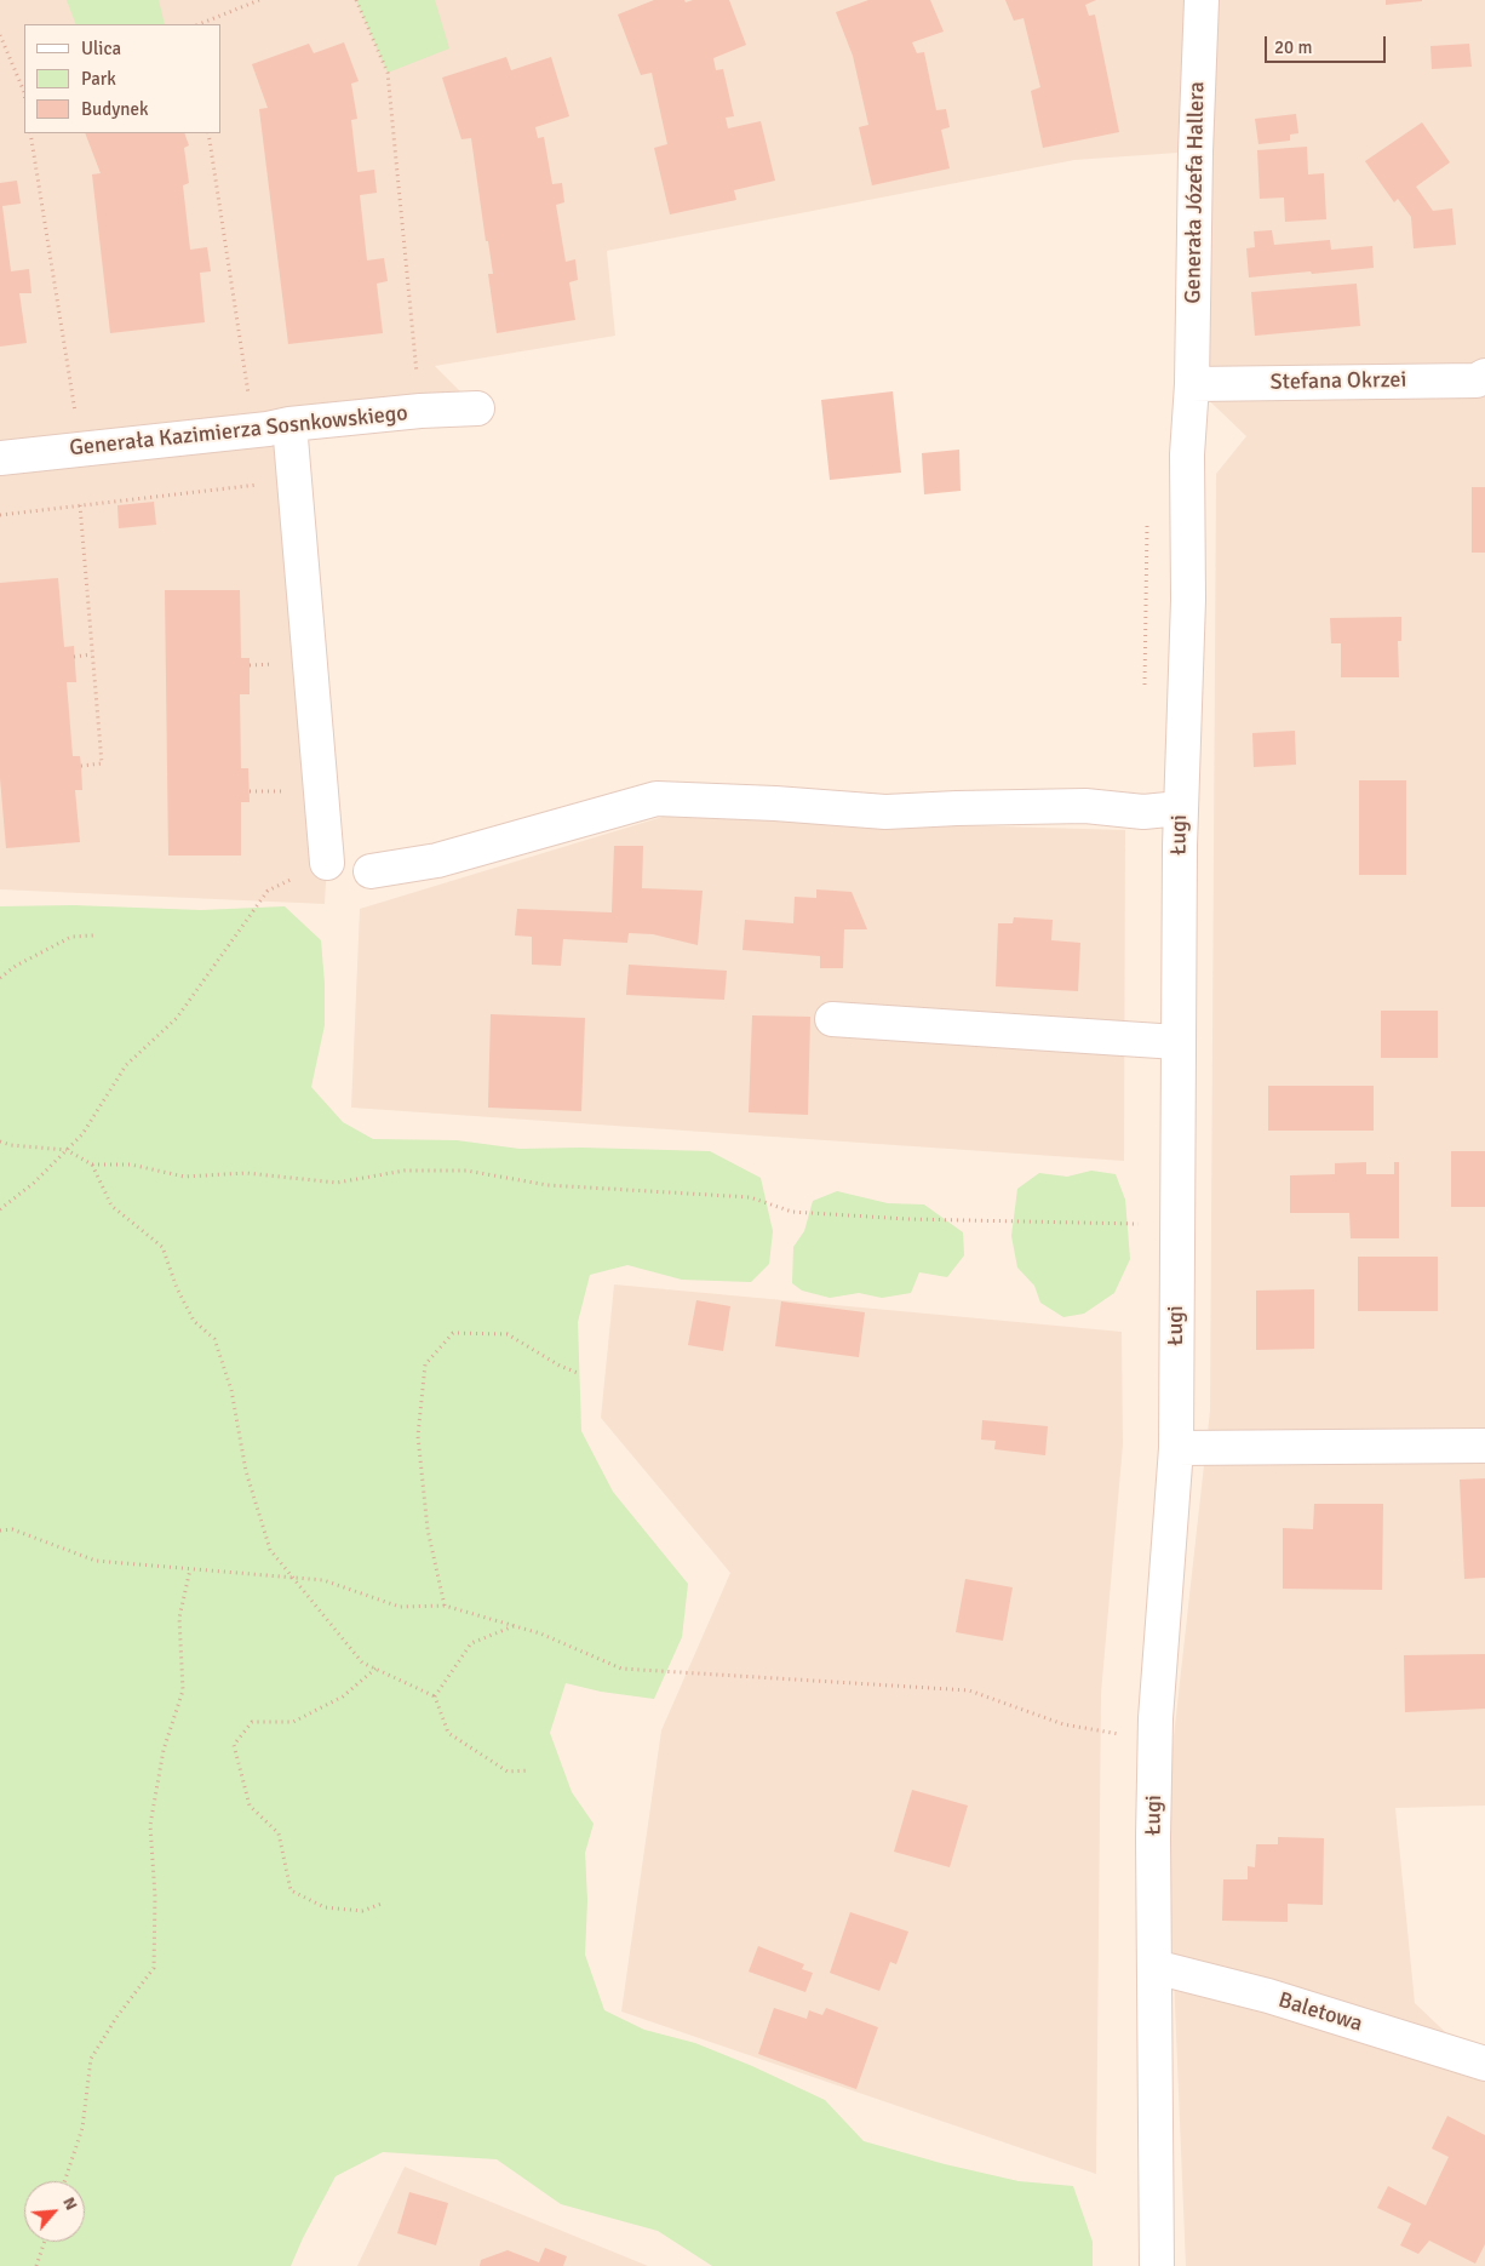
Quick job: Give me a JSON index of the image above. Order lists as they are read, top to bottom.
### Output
{
  "streets": {
    "street": [
      "Generała Józefa Hallera",
      "Stefana Okrzei",
      "Generała Kazimierza Sosnkowskiego",
      "Ługi",
      "Baletowa"
    ]
  },
  "crossings": [
    ["Generała Józefa Hallera", "Stefana Okrzei"],
    ["Generała Józefa Hallera", "Ługi"],
    ["Stefana Okrzei", "Ługi"],
    ["Ługi", "Baletowa"]
  ],
  "legend": ["Ulica", "Park", "Budynek"],
  "scale_bar": "20 m",
  "north": "top right"
}
